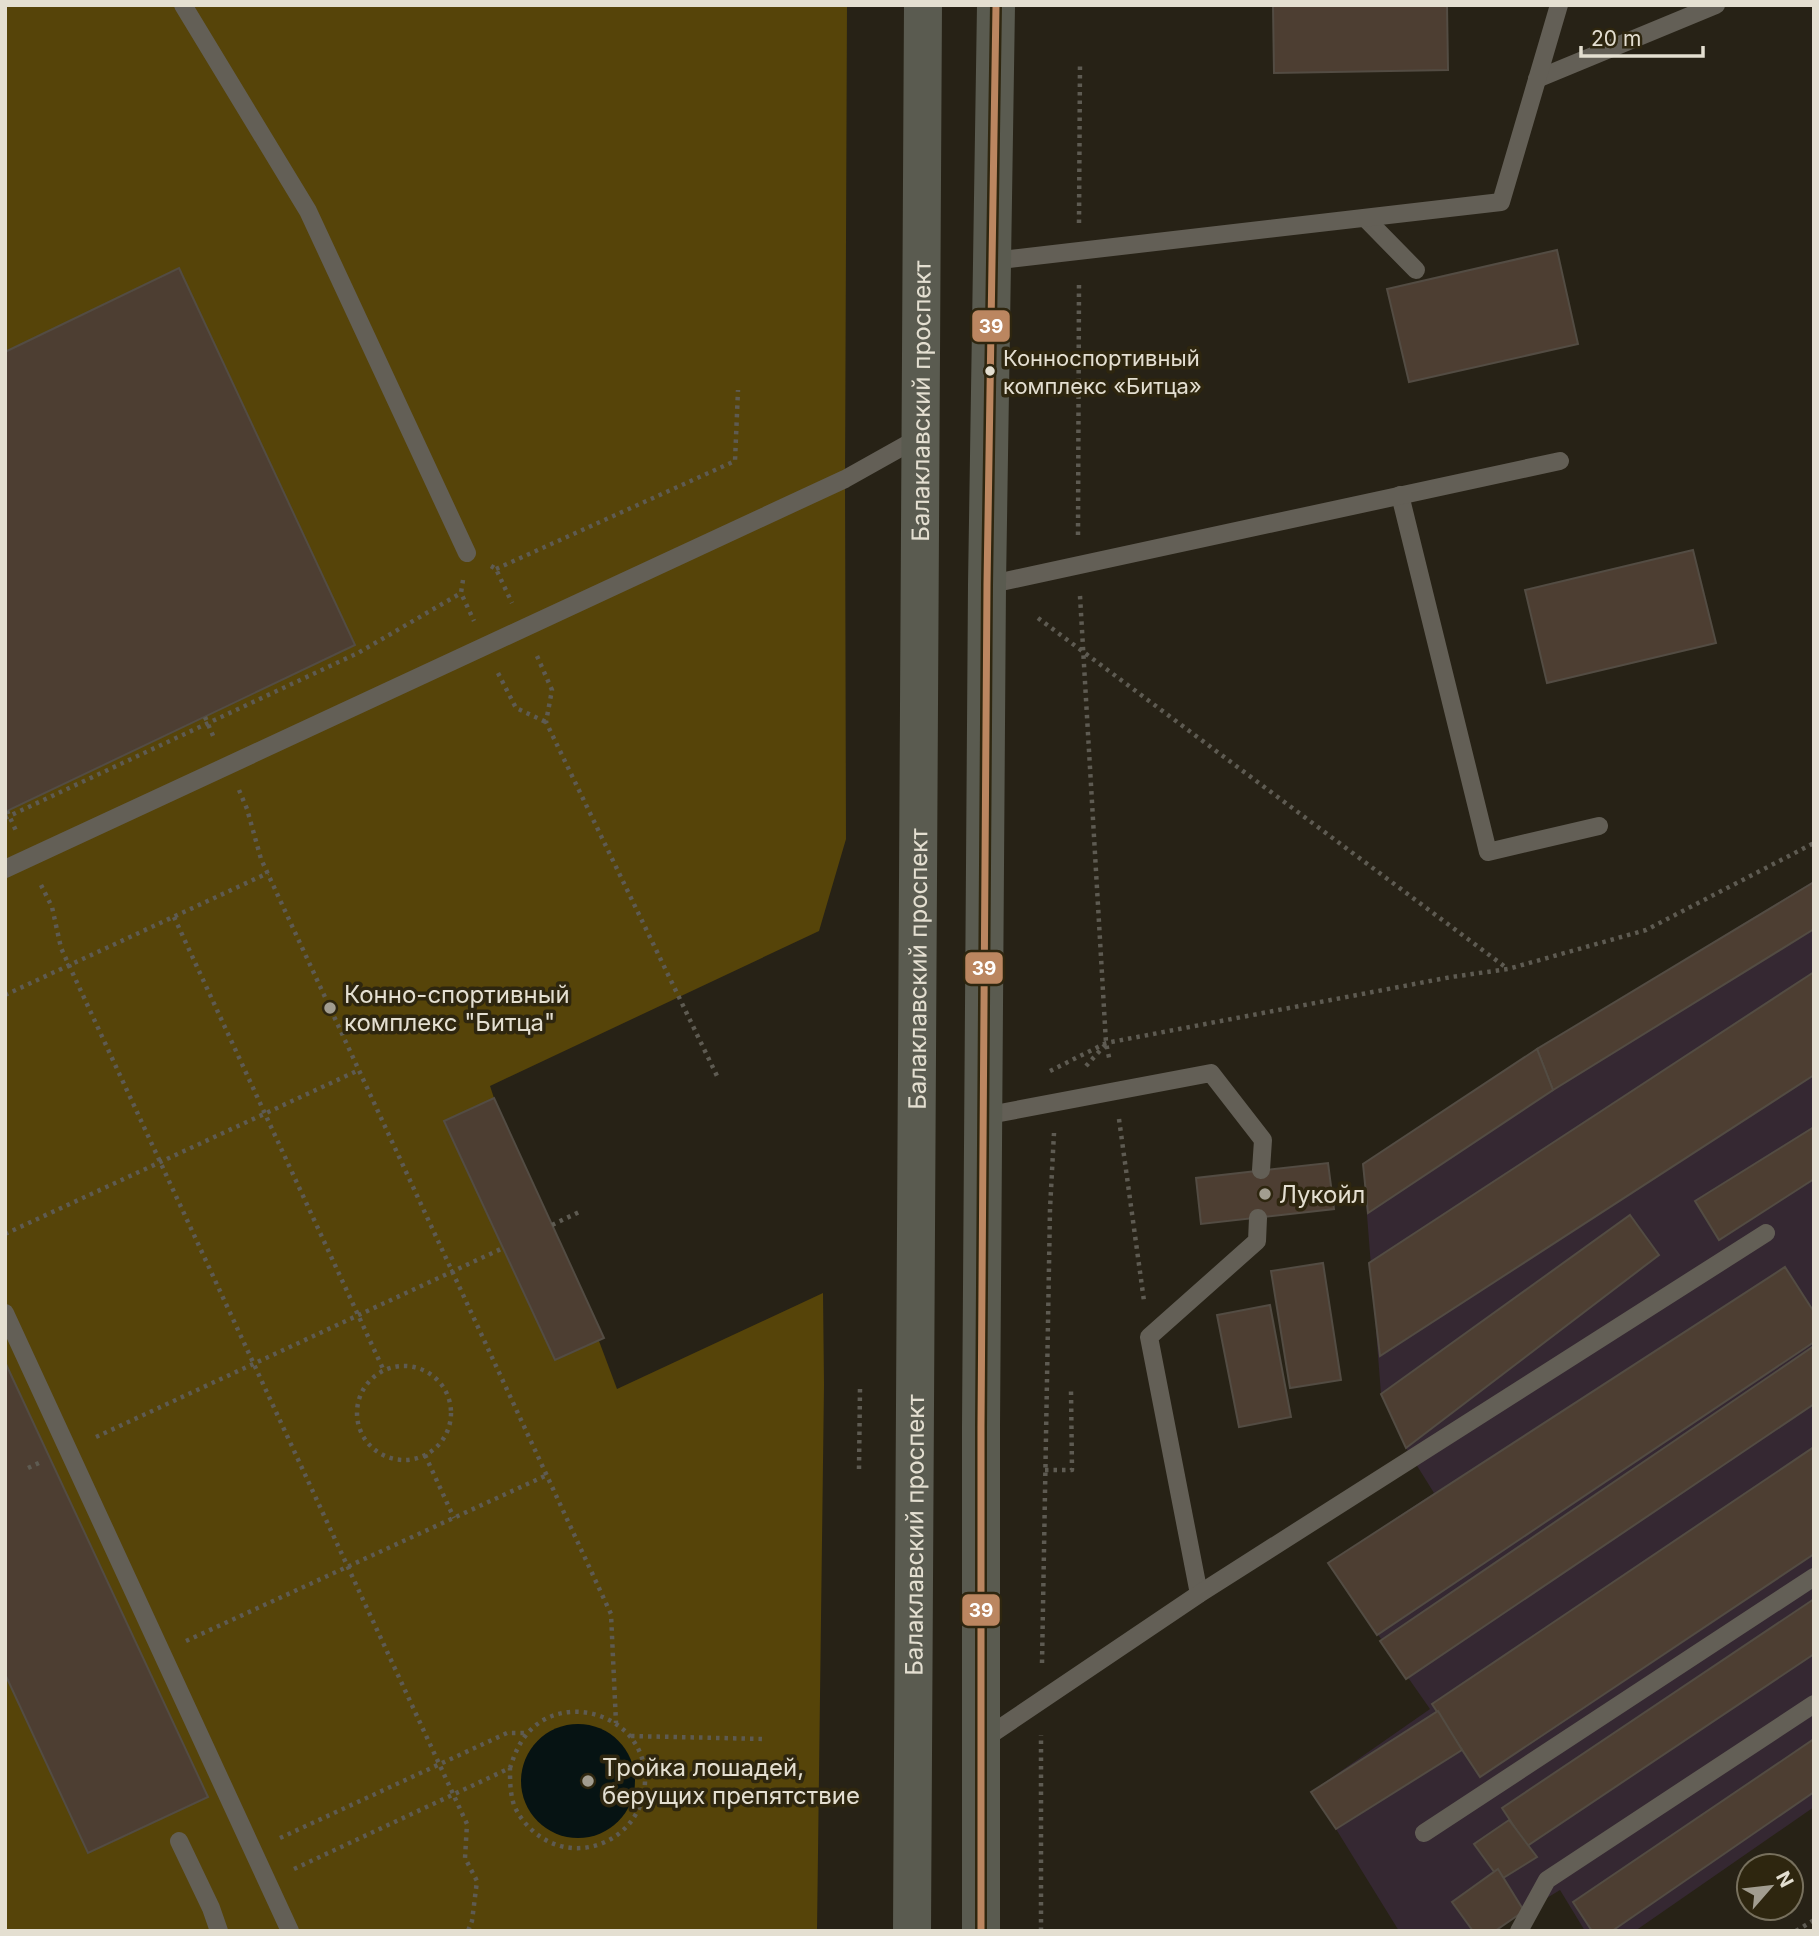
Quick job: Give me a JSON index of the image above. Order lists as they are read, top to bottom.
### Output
{
  "streets": {
    "main road": ["Балаклавский проспект"]
  },
  "places": [
    "Конноспортивный комплекс «Битца»",
    "Конно-спортивный комплекс \"Битца\"",
    "Лукойл",
    "Тройка лошадей, берущих препятствие"
  ],
  "lines": ["transit line 39"],
  "scale_bar": "20 m",
  "north": "top right"
}
